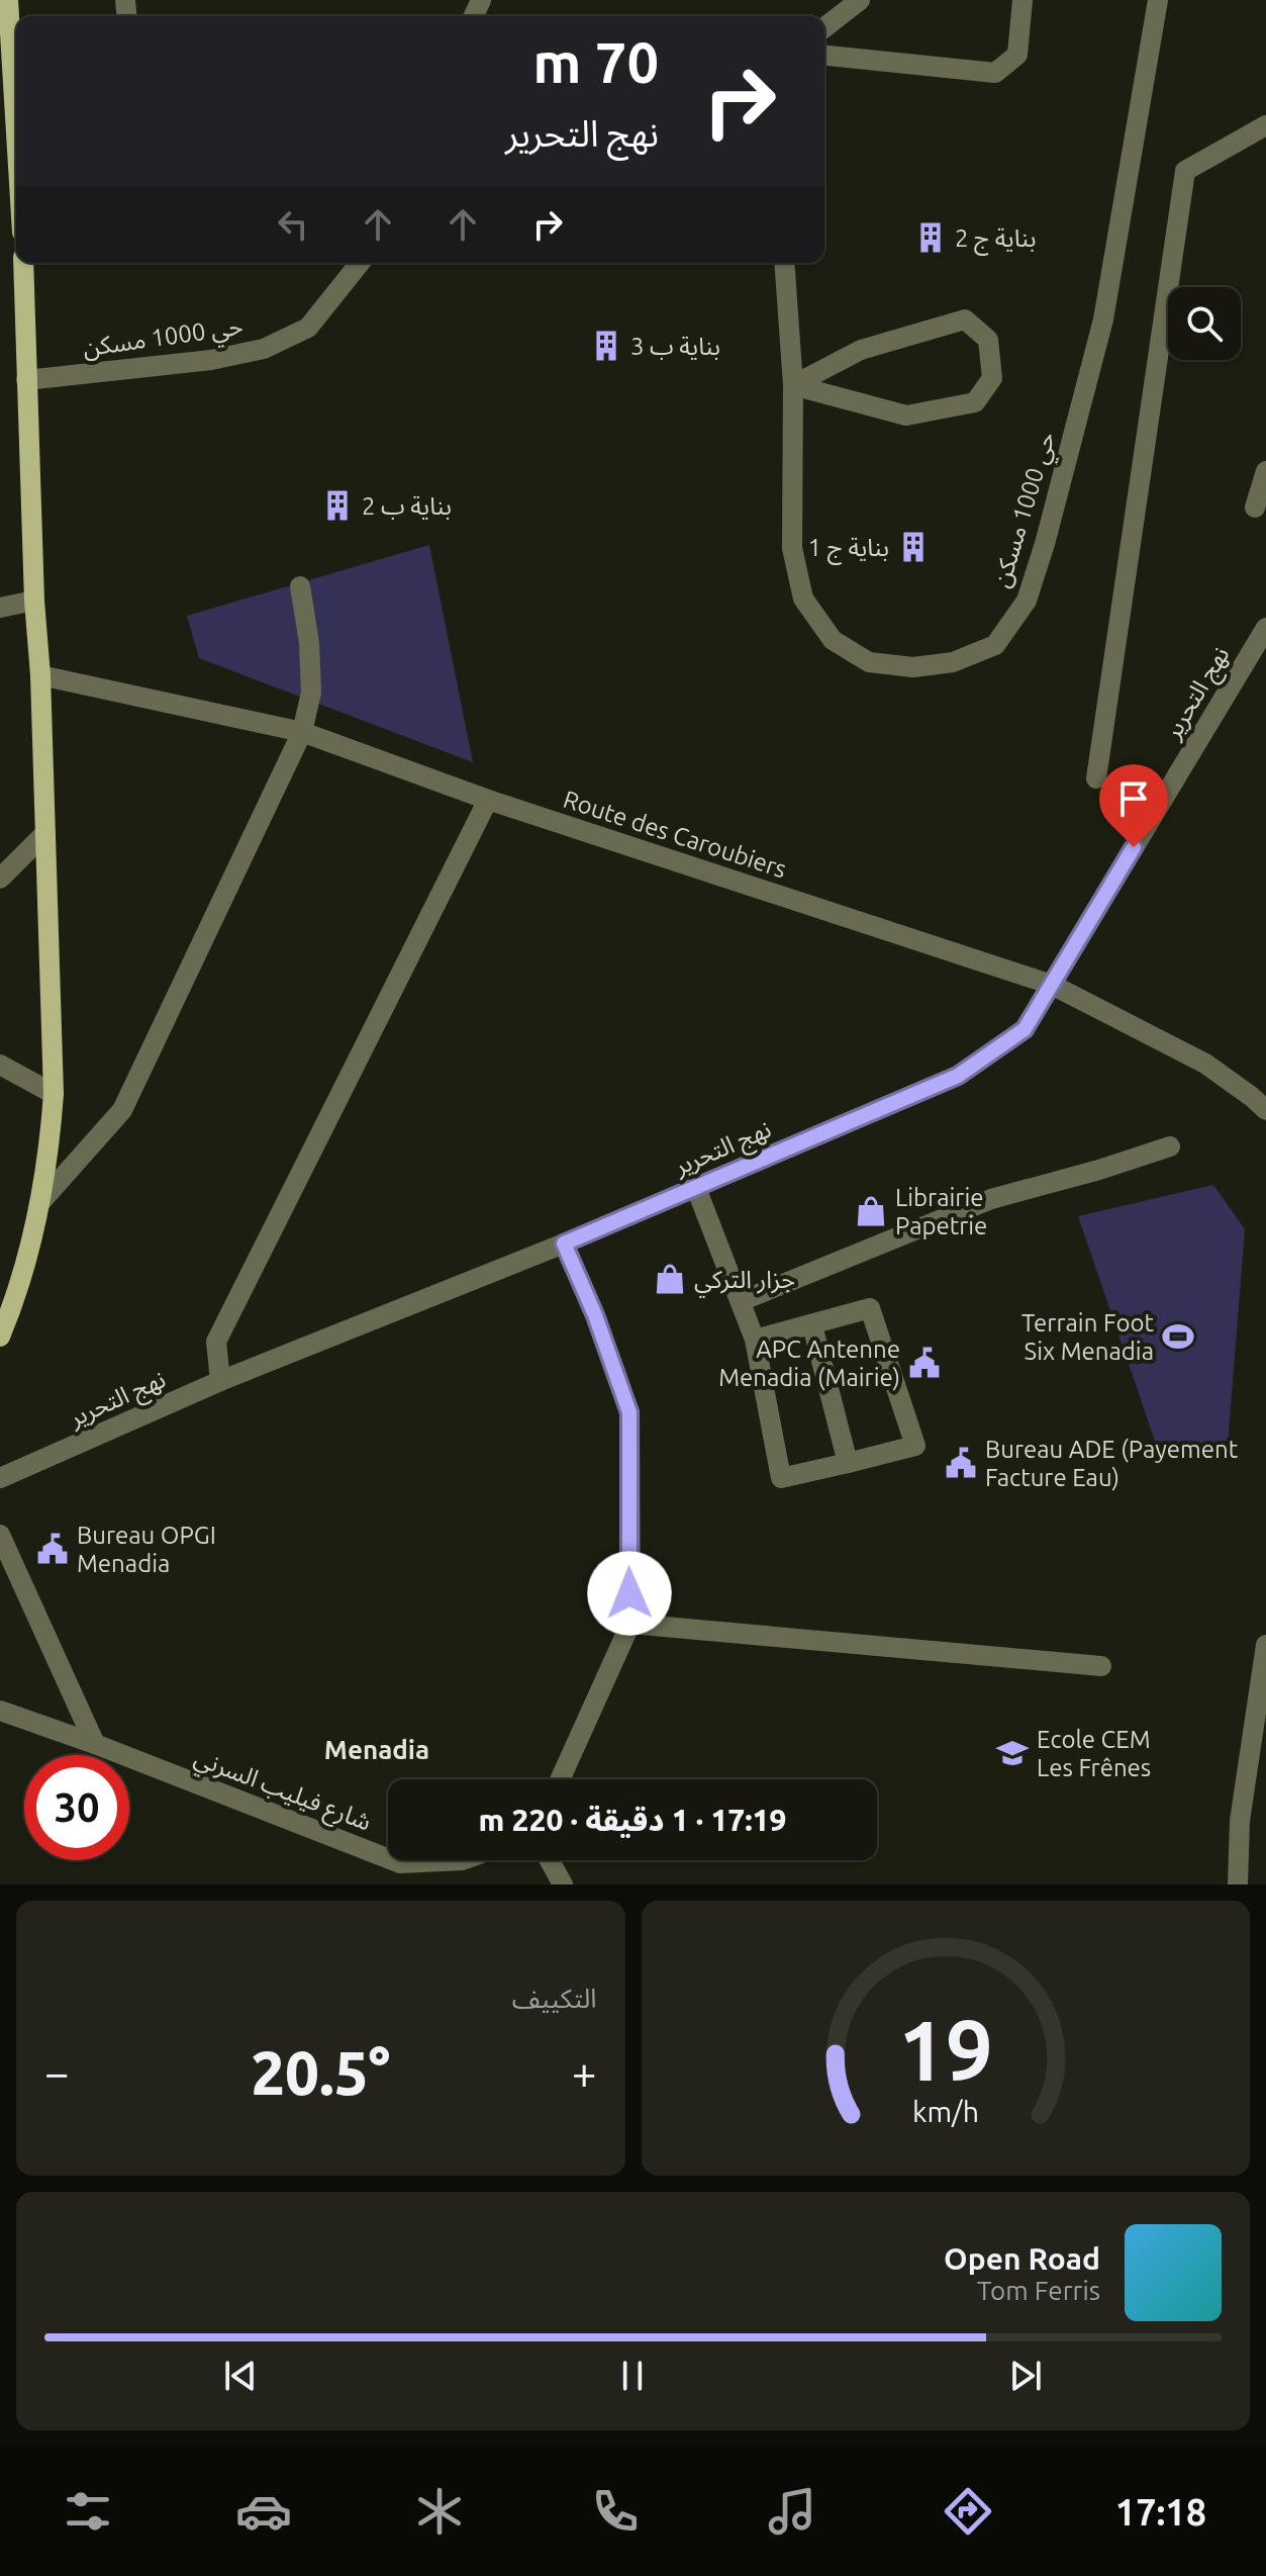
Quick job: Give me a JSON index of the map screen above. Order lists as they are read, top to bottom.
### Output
{
  "streets": {
    "street": [
      "حي 1000 مسكن",
      "نهج التحرير",
      "Route des Caroubiers",
      "شارع فيليب السرني"
    ]
  },
  "crossings": [
    ["نهج التحرير", "Route des Caroubiers"]
  ],
  "districts": ["Menadia"],
  "places": {
    "building": [
      "بناية ج 2",
      "بناية ب 3",
      "بناية ب 2",
      "بناية ج 1"
    ],
    "shop": ["Librairie Papetrie", "جزار التركي"],
    "sports": ["Terrain Foot Six Menadia"],
    "public building": ["APC Antenne Menadia (Mairie)", "Bureau ADE (Payement Facture Eau)", "Bureau OPGI Menadia"],
    "school or university": ["Ecole CEM Les Frênes"]
  },
  "page": {
    "turn": ["70 m", "نهج التحرير"],
    "limit": "30",
    "trip": "17:19 · 1 دقيقة · 220 m",
    "tile": "التكييف",
    "heat": ["−", "20.5°", "+"],
    "song": ["Open Road", "Tom Ferris"],
    "tabs": "17:18",
    "gauge": ["19", "km/h"]
  }
}
